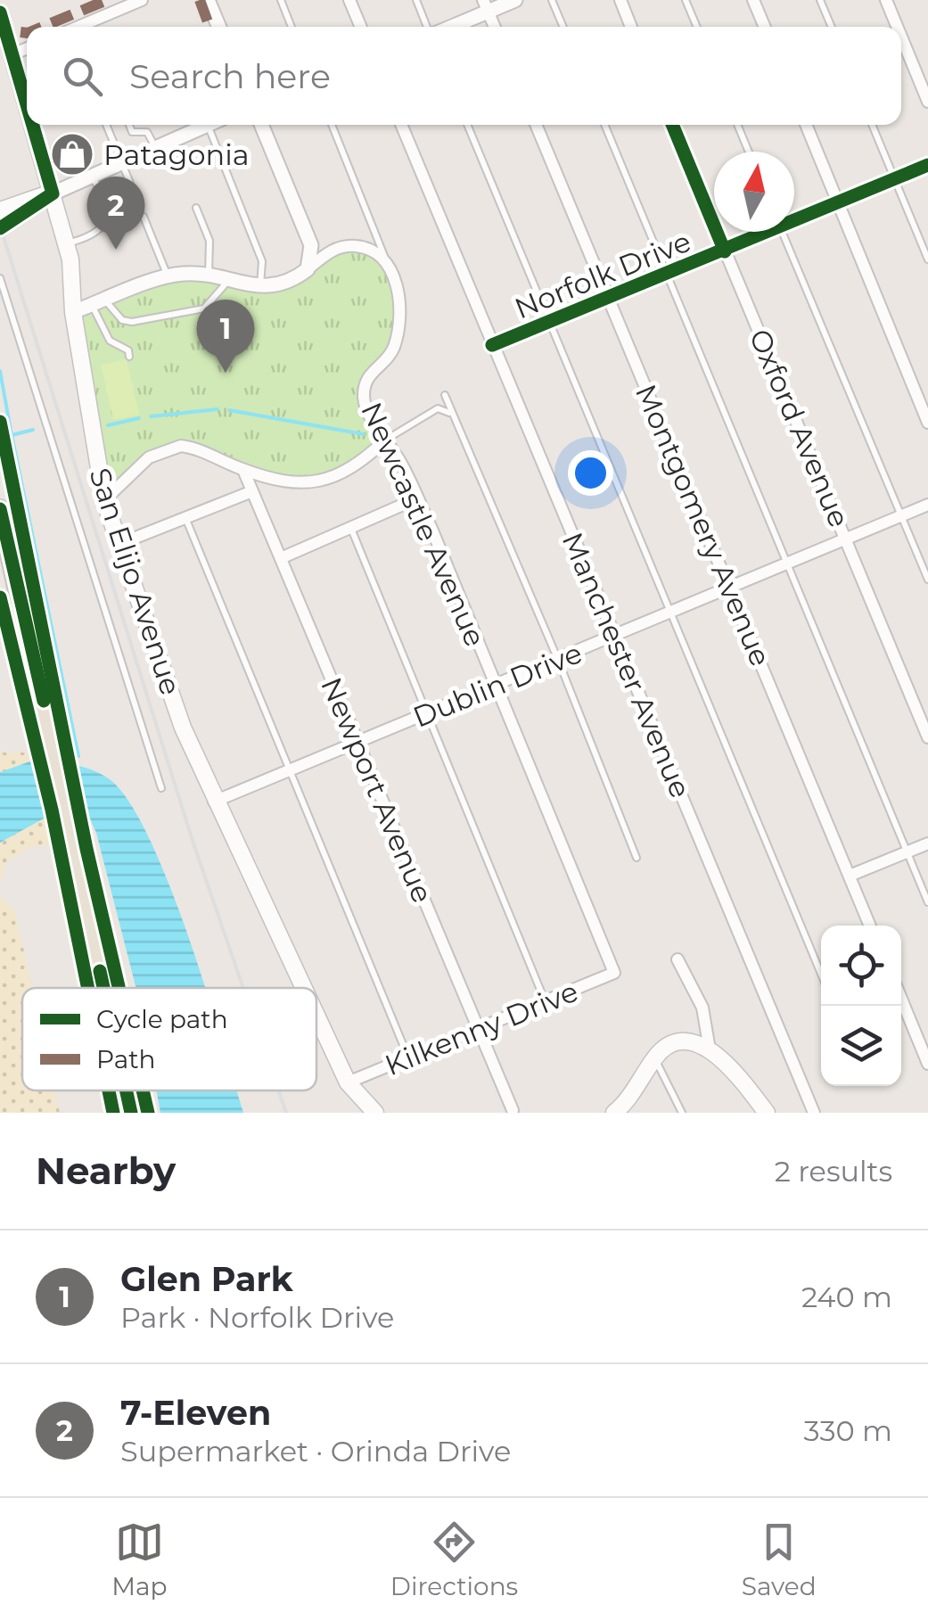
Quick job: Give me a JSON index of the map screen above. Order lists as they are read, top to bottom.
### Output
{
  "streets": {
    "main road": ["San Elijo Avenue"],
    "street": [
      "Norfolk Drive",
      "Oxford Avenue",
      "Newcastle Avenue",
      "Montgomery Avenue",
      "Manchester Avenue",
      "Dublin Drive",
      "Newport Avenue",
      "Kilkenny Drive"
    ]
  },
  "crossings": [
    ["Norfolk Drive", "Oxford Avenue"],
    ["Norfolk Drive", "Montgomery Avenue"],
    ["Norfolk Drive", "Manchester Avenue"],
    ["Oxford Avenue", "Dublin Drive"],
    ["Newcastle Avenue", "Dublin Drive"],
    ["Newcastle Avenue", "Kilkenny Drive"],
    ["Montgomery Avenue", "Dublin Drive"],
    ["San Elijo Avenue", "Dublin Drive"],
    ["San Elijo Avenue", "Kilkenny Drive"],
    ["Manchester Avenue", "Dublin Drive"],
    ["Dublin Drive", "Newport Avenue"],
    ["Newport Avenue", "Kilkenny Drive"]
  ],
  "places": {
    "shop": ["Patagonia"]
  },
  "legend": ["Cycle path", "Path"],
  "north": "top",
  "page": {
    "search": "Search here",
    "pins": ["2", "1"],
    "heading": ["Nearby", "2 results"],
    "list": [
      {
        "mark": "1",
        "name": "Glen Park",
        "note": "Park · Norfolk Drive",
        "value": "240 m"
      },
      {
        "mark": "2",
        "name": "7-Eleven",
        "note": "Supermarket · Orinda Drive",
        "value": "330 m"
      }
    ],
    "nav": ["Map", "Directions", "Saved"]
  }
}
